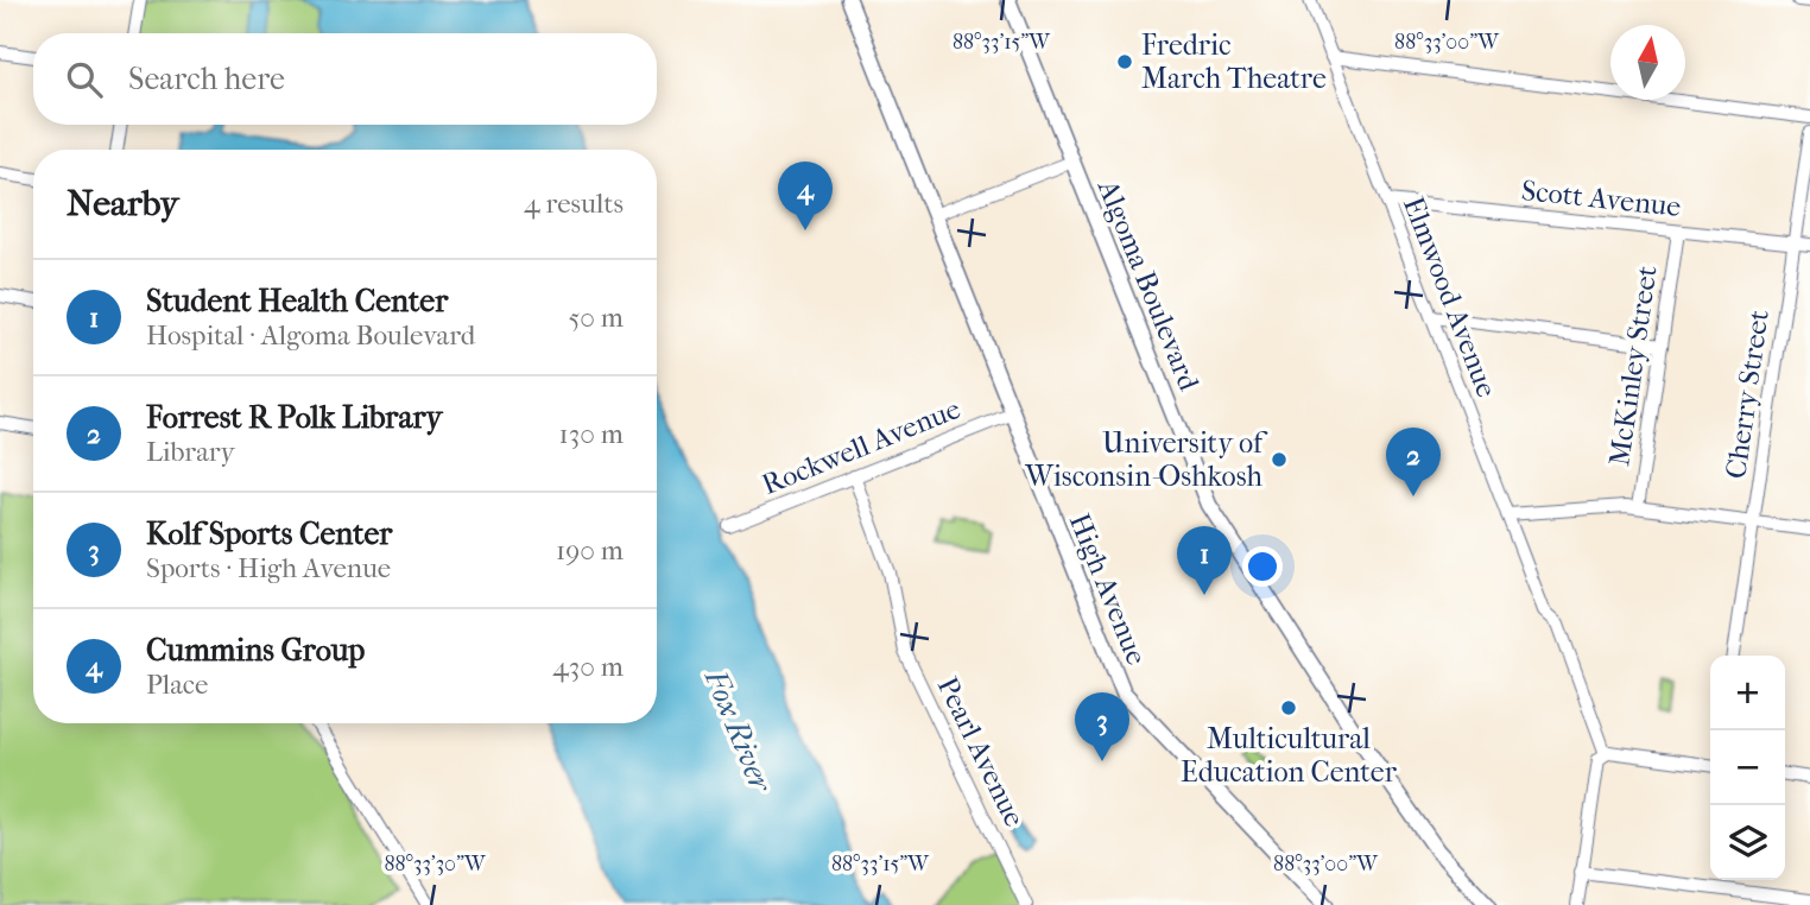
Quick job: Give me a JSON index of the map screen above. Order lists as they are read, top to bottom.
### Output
{
  "streets": {
    "main road": ["Algoma Boulevard", "High Avenue"],
    "street": [
      "Scott Avenue",
      "Elmwood Avenue",
      "McKinley Street",
      "Cherry Street",
      "Rockwell Avenue",
      "Pearl Avenue"
    ]
  },
  "crossings": [
    ["Scott Avenue", "Elmwood Avenue"],
    ["Scott Avenue", "McKinley Street"],
    ["Scott Avenue", "Cherry Street"],
    ["Rockwell Avenue", "High Avenue"],
    ["Rockwell Avenue", "Pearl Avenue"]
  ],
  "water": ["Fox River"],
  "places": ["Fredric March Theatre", "University of Wisconsin-Oshkosh", "Multicultural Education Center"],
  "north": "top",
  "page": {
    "search": "Search here",
    "heading": ["Nearby", "4 results"],
    "pins": [
      "4",
      "2",
      "1",
      "3"
    ],
    "list": [
      {
        "mark": "1",
        "name": "Student Health Center",
        "note": "Hospital · Algoma Boulevard",
        "value": "50 m"
      },
      {
        "mark": "2",
        "name": "Forrest R Polk Library",
        "note": "Library",
        "value": "130 m"
      },
      {
        "mark": "3",
        "name": "Kolf Sports Center",
        "note": "Sports · High Avenue",
        "value": "190 m"
      },
      {
        "mark": "4",
        "name": "Cummins Group",
        "note": "Place",
        "value": "430 m"
      }
    ],
    "map_buttons": ["+", "−"]
  },
  "coordinates": ["88°33'15\"W", "88°33'00\"W", "88°33'30\"W"]
}
